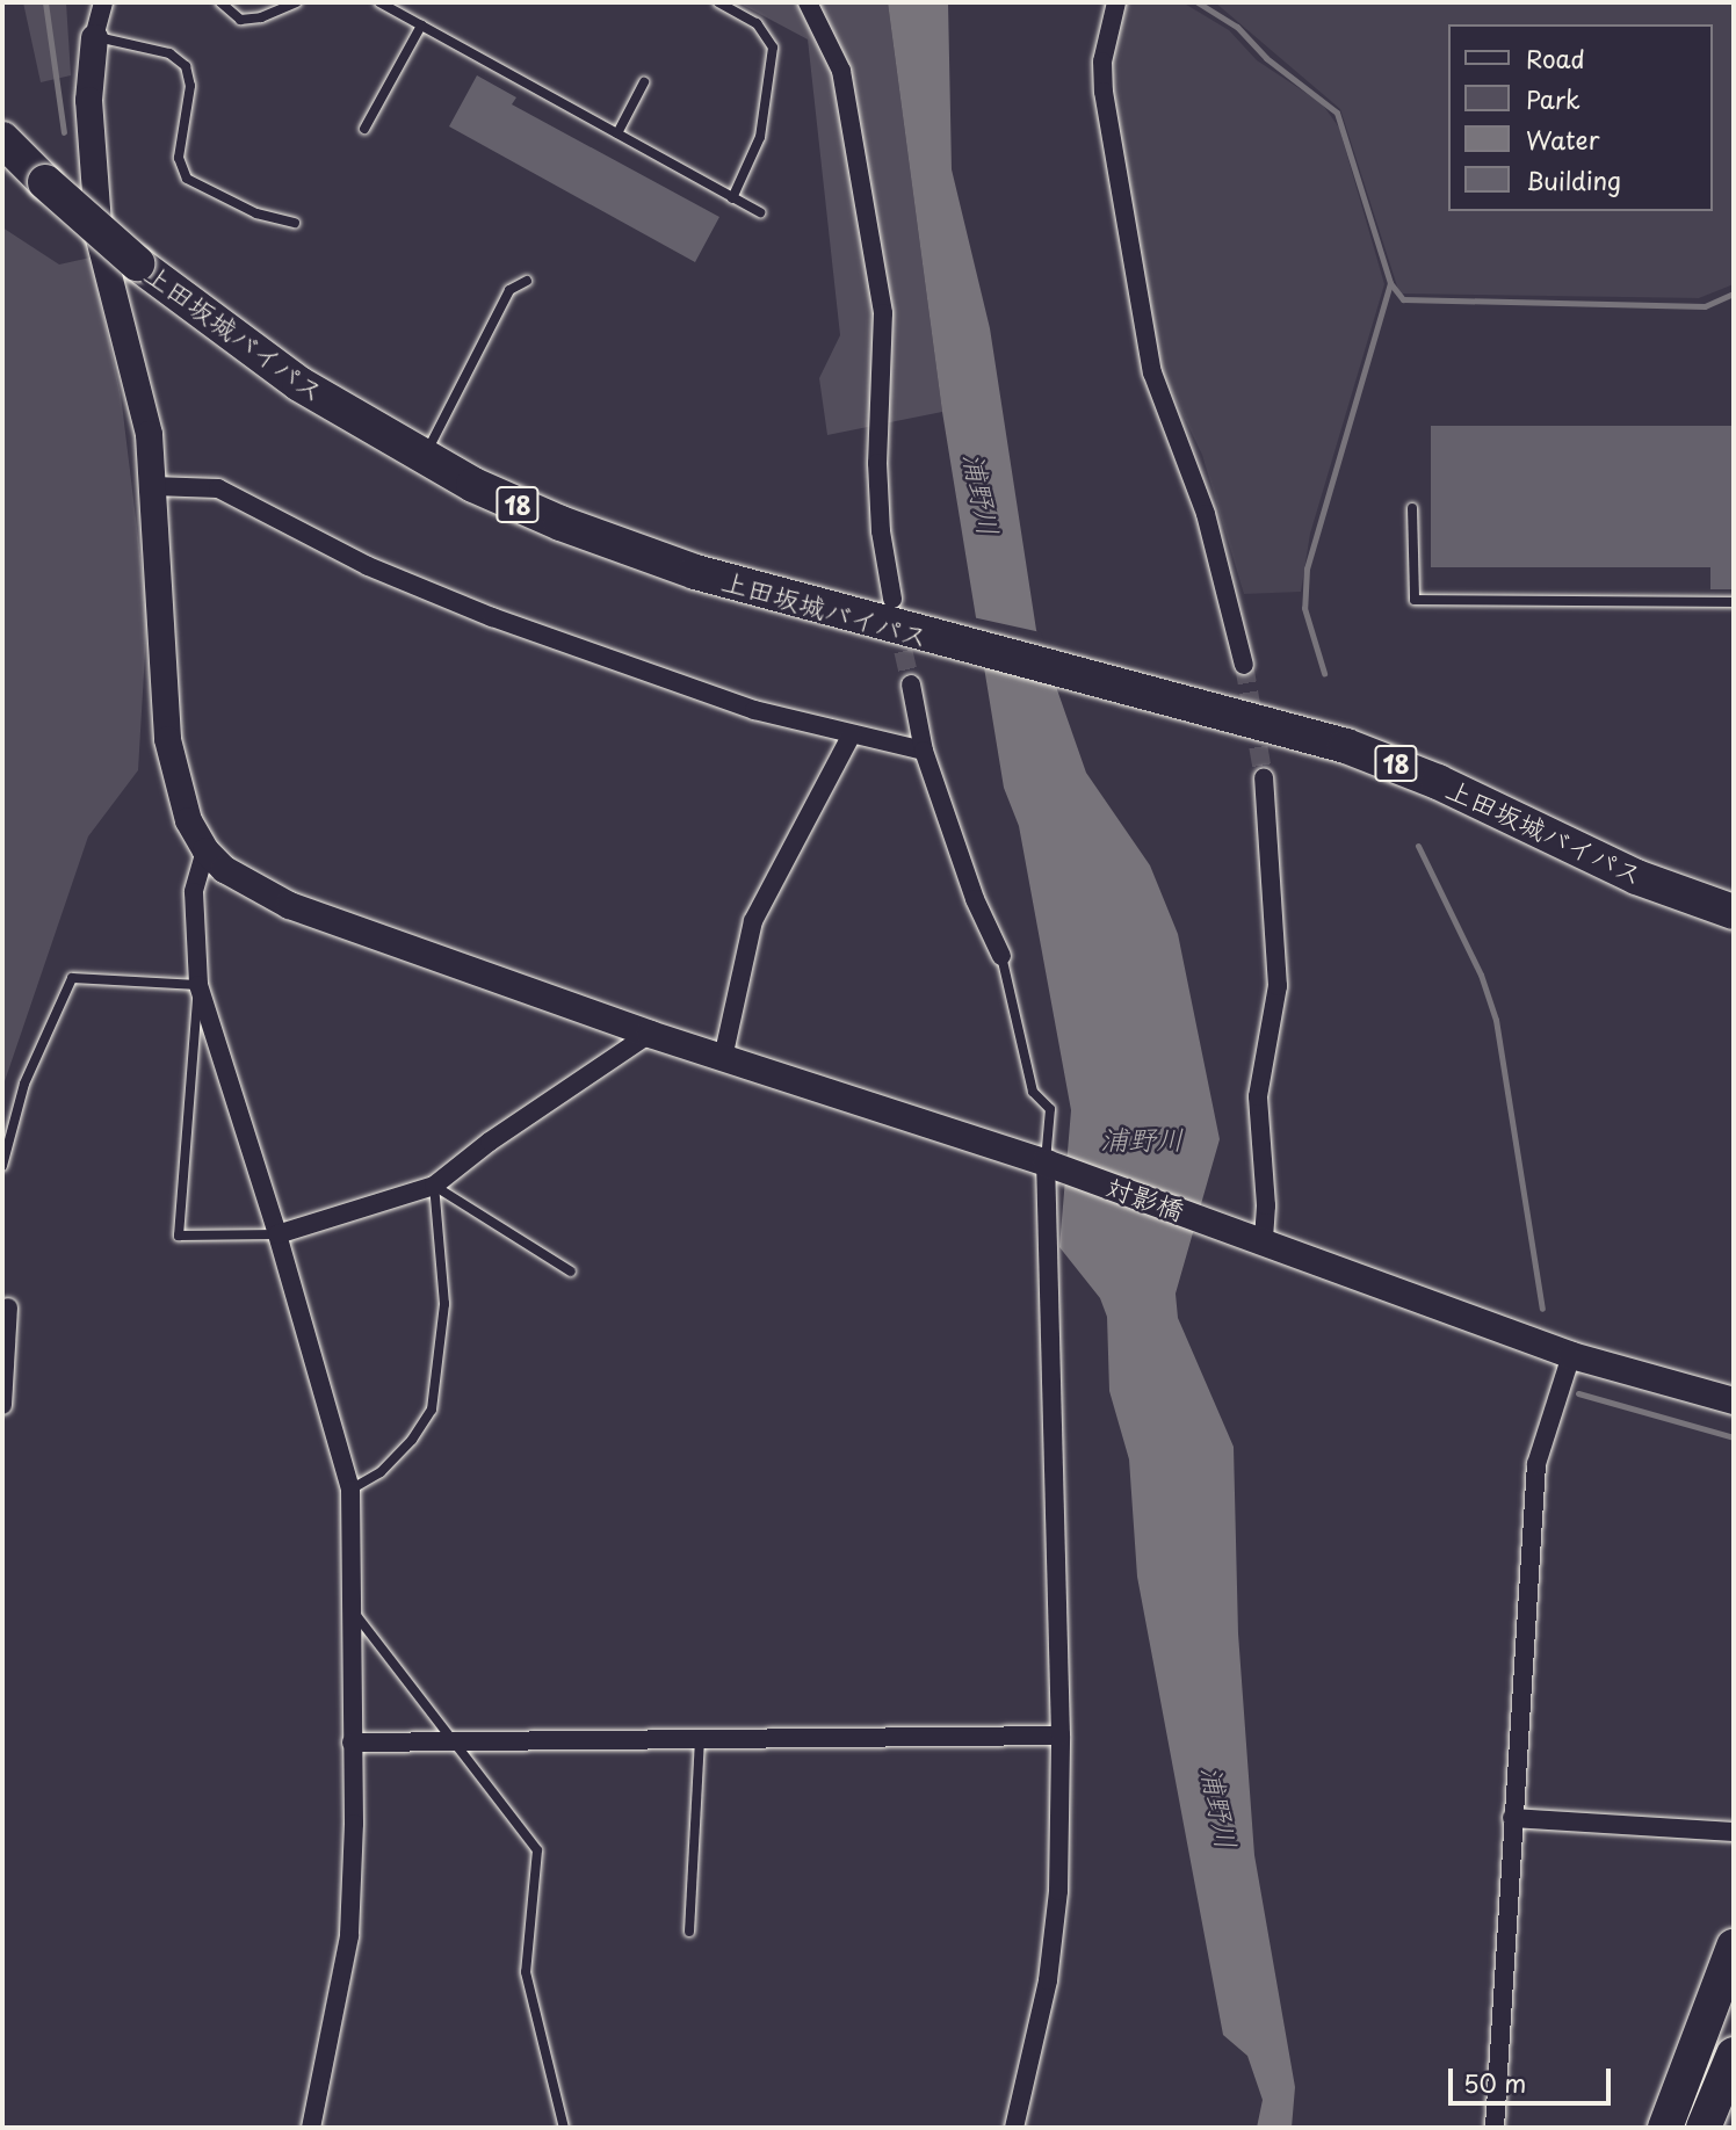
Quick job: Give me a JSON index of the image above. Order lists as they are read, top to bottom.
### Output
{
  "streets": {
    "highway": ["上田坂城バイパス", "18"],
    "street": ["対影橋"]
  },
  "water": ["浦野川"],
  "legend": [
    "Road",
    "Park",
    "Water",
    "Building"
  ],
  "scale_bar": "50 m"
}
